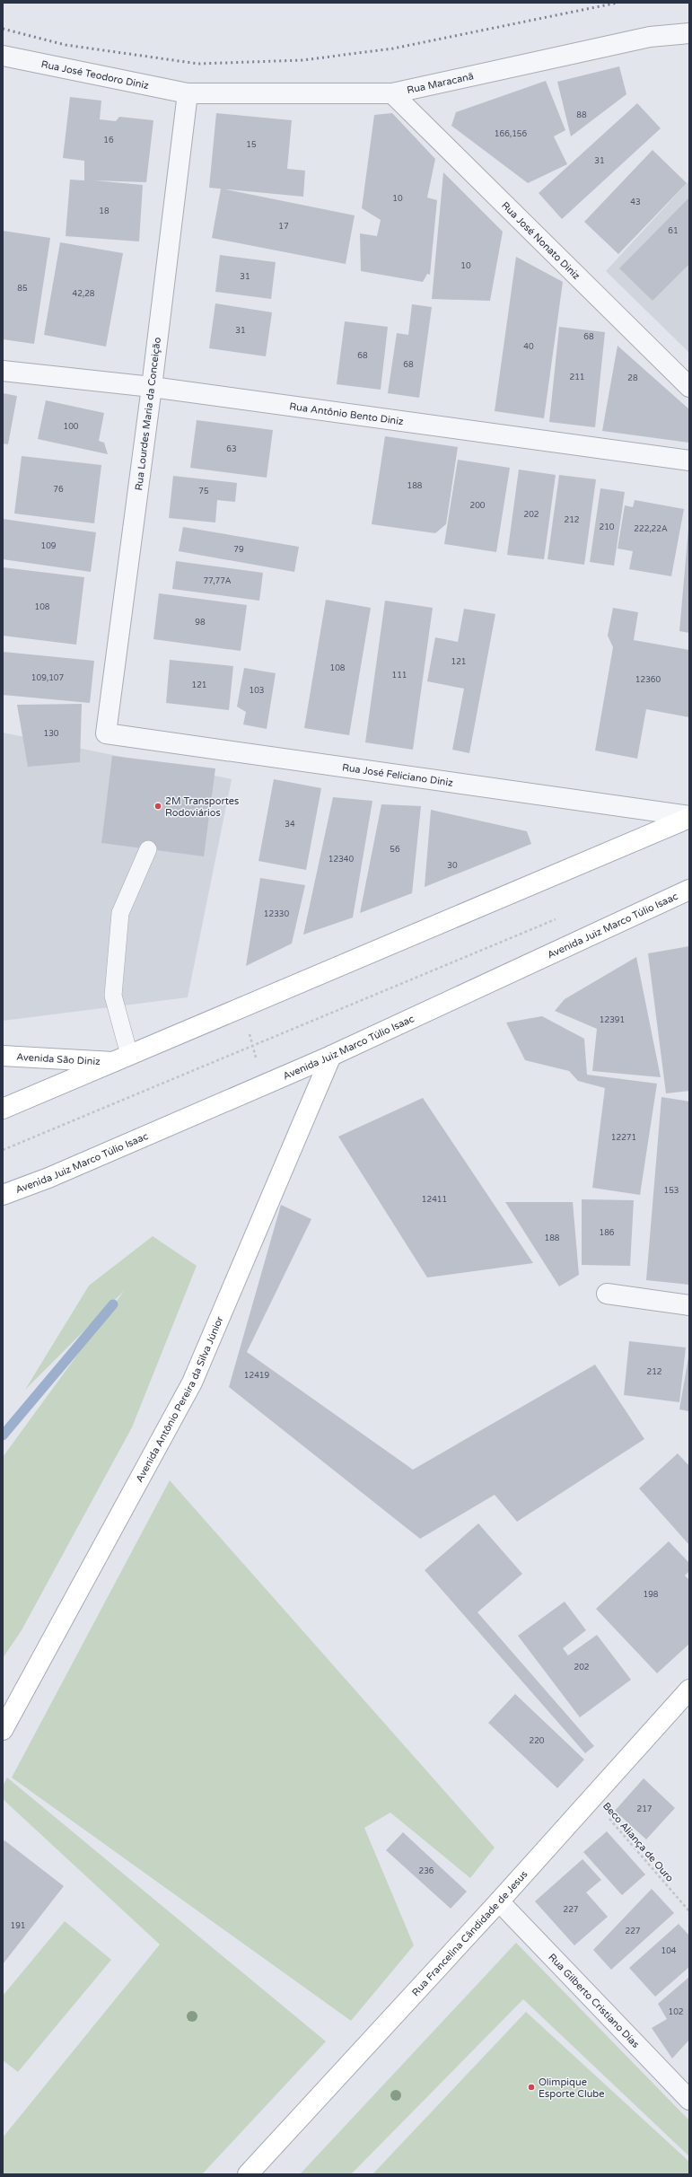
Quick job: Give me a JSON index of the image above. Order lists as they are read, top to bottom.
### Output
{
  "streets": {
    "street": [
      "Rua José Teodoro Diniz",
      "Rua Maracanã",
      "Rua José Nonato Diniz",
      "Rua Antônio Bento Diniz",
      "Rua Lourdes Maria da Conceição",
      "Rua José Feliciano Diniz",
      "Avenida Juiz Marco Túlio Isaac",
      "Avenida São Diniz",
      "Avenida Antônio Pereira da Silva Júnior",
      "Rua Francelina Cândidade de Jesus",
      "Rua Gilberto Cristiano Dias"
    ],
    "path": ["Beco Aliança de Ouro"]
  },
  "crossings": [
    ["Rua José Teodoro Diniz", "Rua Maracanã"],
    ["Rua José Teodoro Diniz", "Rua Lourdes Maria da Conceição"],
    ["Rua Maracanã", "Rua José Nonato Diniz"],
    ["Rua Maracanã", "Rua Lourdes Maria da Conceição"],
    ["Rua Antônio Bento Diniz", "Rua Lourdes Maria da Conceição"],
    ["Rua Lourdes Maria da Conceição", "Rua José Feliciano Diniz"],
    ["Avenida Juiz Marco Túlio Isaac", "Avenida Antônio Pereira da Silva Júnior"],
    ["Beco Aliança de Ouro", "Rua Francelina Cândidade de Jesus"],
    ["Rua Francelina Cândidade de Jesus", "Rua Gilberto Cristiano Dias"]
  ],
  "places": ["2M Transportes Rodoviários", "Olimpique Esporte Clube"],
  "house_numbers": [
    "88",
    "166,156",
    "16",
    "15",
    "31",
    "10",
    "43",
    "18",
    "17",
    "61",
    "10",
    "31",
    "85",
    "42,28",
    "31",
    "68",
    "40",
    "68",
    "68",
    "211",
    "28",
    "100",
    "63",
    "188",
    "76",
    "75",
    "200",
    "202",
    "212",
    "210",
    "222,22A",
    "109",
    "79",
    "77,77A",
    "108",
    "98",
    "121",
    "108",
    "111",
    "109,107",
    "12360",
    "121",
    "103",
    "130",
    "34",
    "56",
    "12340",
    "30",
    "12330",
    "12391",
    "12271",
    "153",
    "12411",
    "186",
    "188",
    "212",
    "12419",
    "198",
    "202",
    "220",
    "217",
    "236",
    "227",
    "191",
    "227",
    "104",
    "102"
  ]
}
